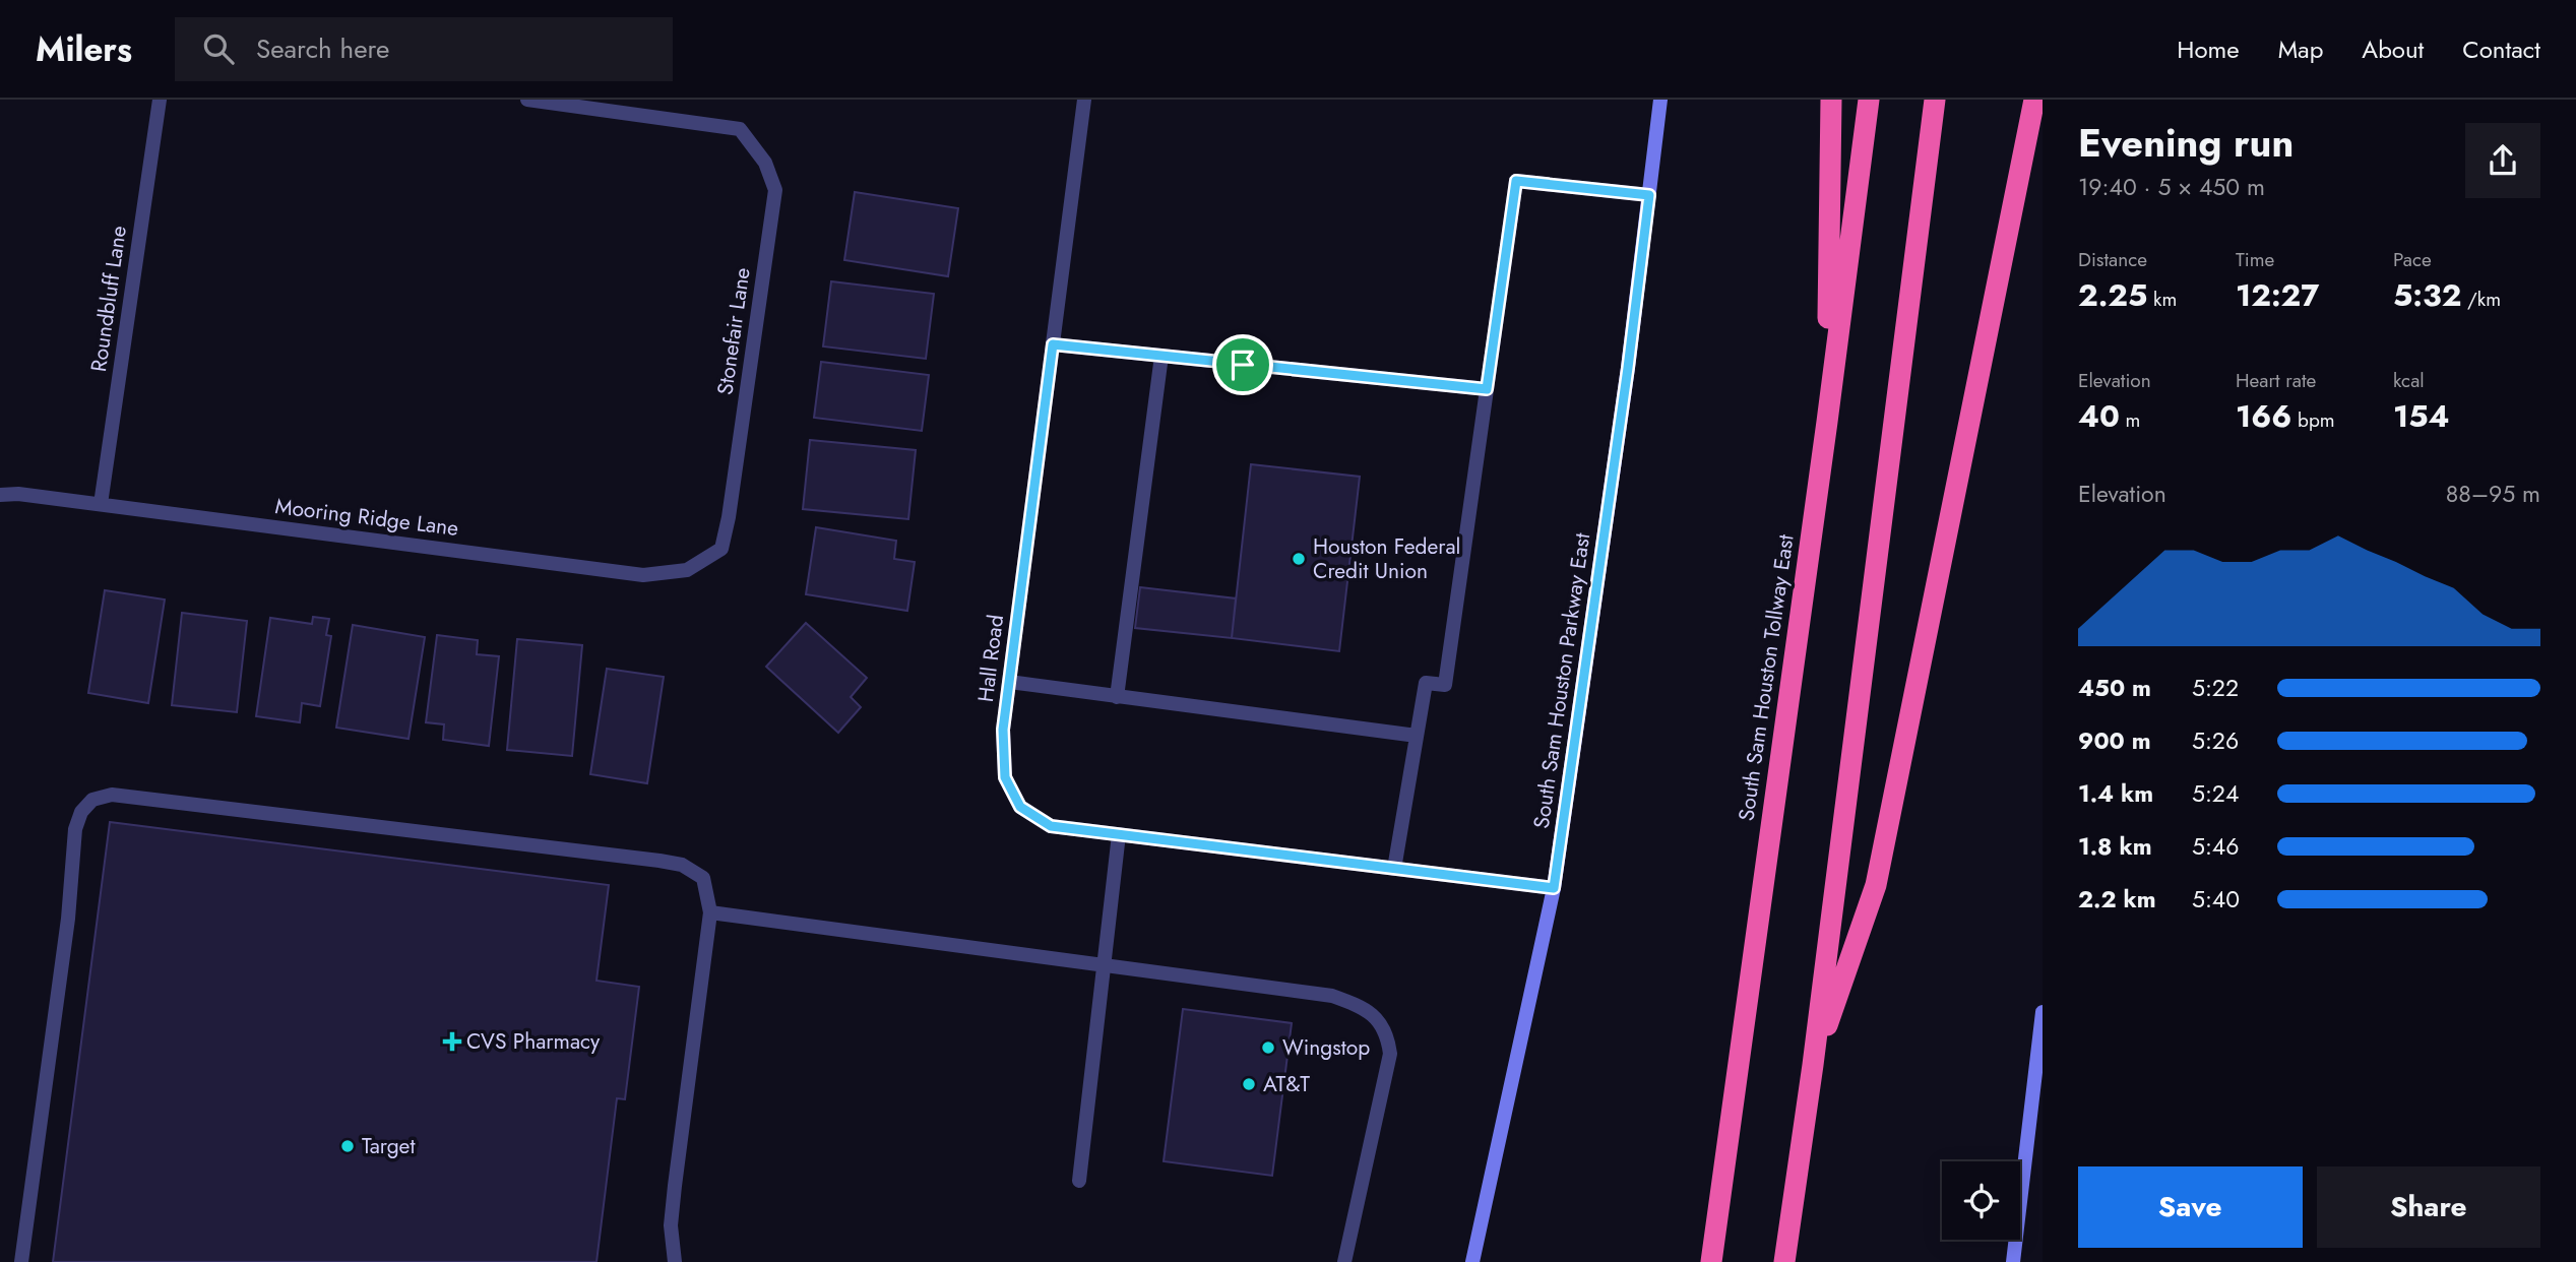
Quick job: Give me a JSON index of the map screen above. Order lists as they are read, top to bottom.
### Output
{
  "streets": {
    "highway": ["South Sam Houston Tollway East"],
    "main road": ["South Sam Houston Parkway East"],
    "street": [
      "Roundbluff Lane",
      "Stonefair Lane",
      "Mooring Ridge Lane",
      "Hall Road"
    ]
  },
  "crossings": [
    ["Roundbluff Lane", "Mooring Ridge Lane"],
    ["Stonefair Lane", "Mooring Ridge Lane"],
    ["Hall Road", "South Sam Houston Parkway East"]
  ],
  "places": {
    "other": [
      "Houston Federal Credit Union",
      "Wingstop",
      "AT&T",
      "Target"
    ],
    "health": ["CVS Pharmacy"]
  },
  "page": {
    "header": "Milers",
    "search": "Search here",
    "nav": [
      "Home",
      "Map",
      "About",
      "Contact"
    ],
    "heading": ["Evening run", "19:40 · 5 × 450 m"],
    "stats": [
      ["Distance", "2.25 km"],
      ["Time", "12:27"],
      ["Pace", "5:32 /km"],
      ["Elevation", "40 m"],
      ["Heart rate", "166 bpm"],
      ["kcal", "154"]
    ],
    "chart": ["Elevation", "88–95 m"],
    "list": [
      {
        "name": "450 m",
        "note": "5:22"
      },
      {
        "name": "900 m",
        "note": "5:26"
      },
      {
        "name": "1.4 km",
        "note": "5:24"
      },
      {
        "name": "1.8 km",
        "note": "5:46"
      },
      {
        "name": "2.2 km",
        "note": "5:40"
      }
    ],
    "buttons": ["Save", "Share"]
  }
}
